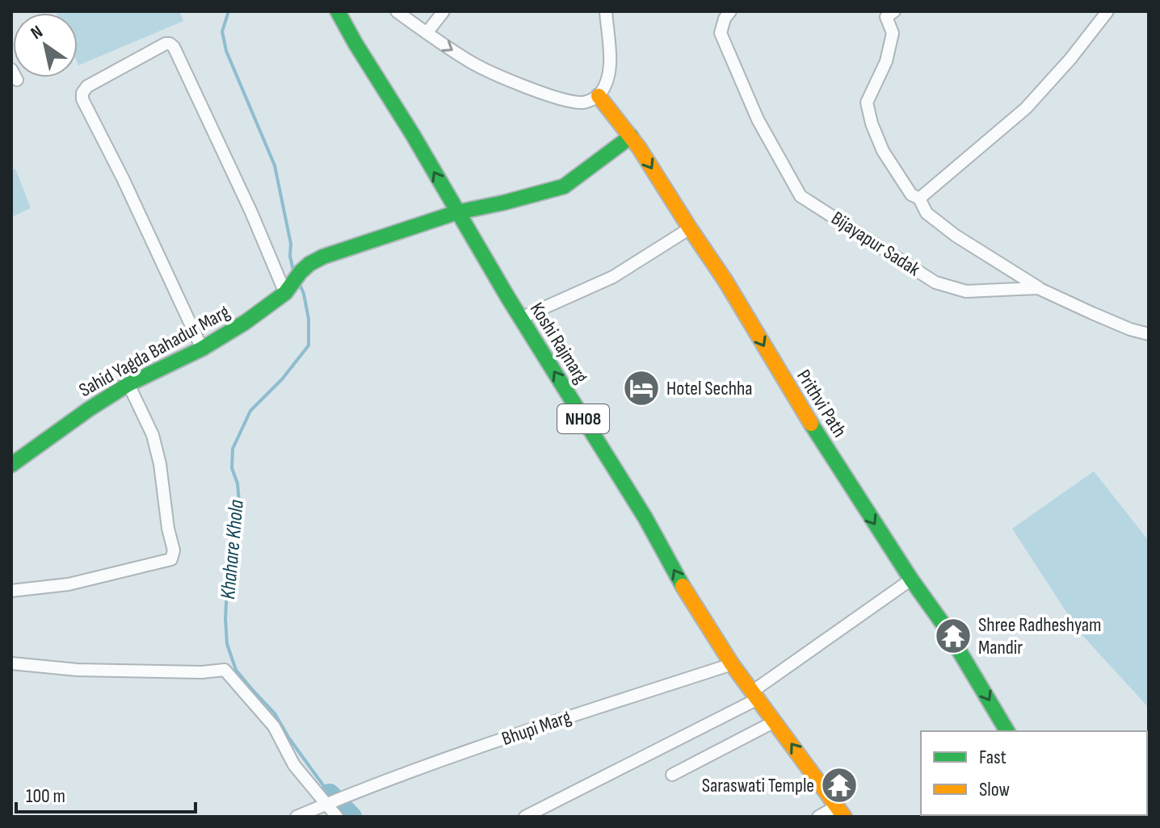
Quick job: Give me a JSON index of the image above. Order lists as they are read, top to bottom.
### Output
{
  "streets": {
    "street": [
      "Bijayapur Sadak",
      "Koshi Rajmarg",
      "Sahid Yagda Bahadur Marg",
      "Prithvi Path",
      "NH08",
      "Bhupi Marg"
    ]
  },
  "crossings": [
    ["Koshi Rajmarg", "Sahid Yagda Bahadur Marg"],
    ["Koshi Rajmarg", "Bhupi Marg"]
  ],
  "one_way": ["Koshi Rajmarg", "Prithvi Path"],
  "water": ["Khahare Khola"],
  "places": {
    "hotel": ["Hotel Sechha"],
    "temple": ["Shree Radheshyam Mandir", "Saraswati Temple"]
  },
  "legend": ["Fast", "Slow"],
  "scale_bar": "100 m",
  "north": "top left"
}
